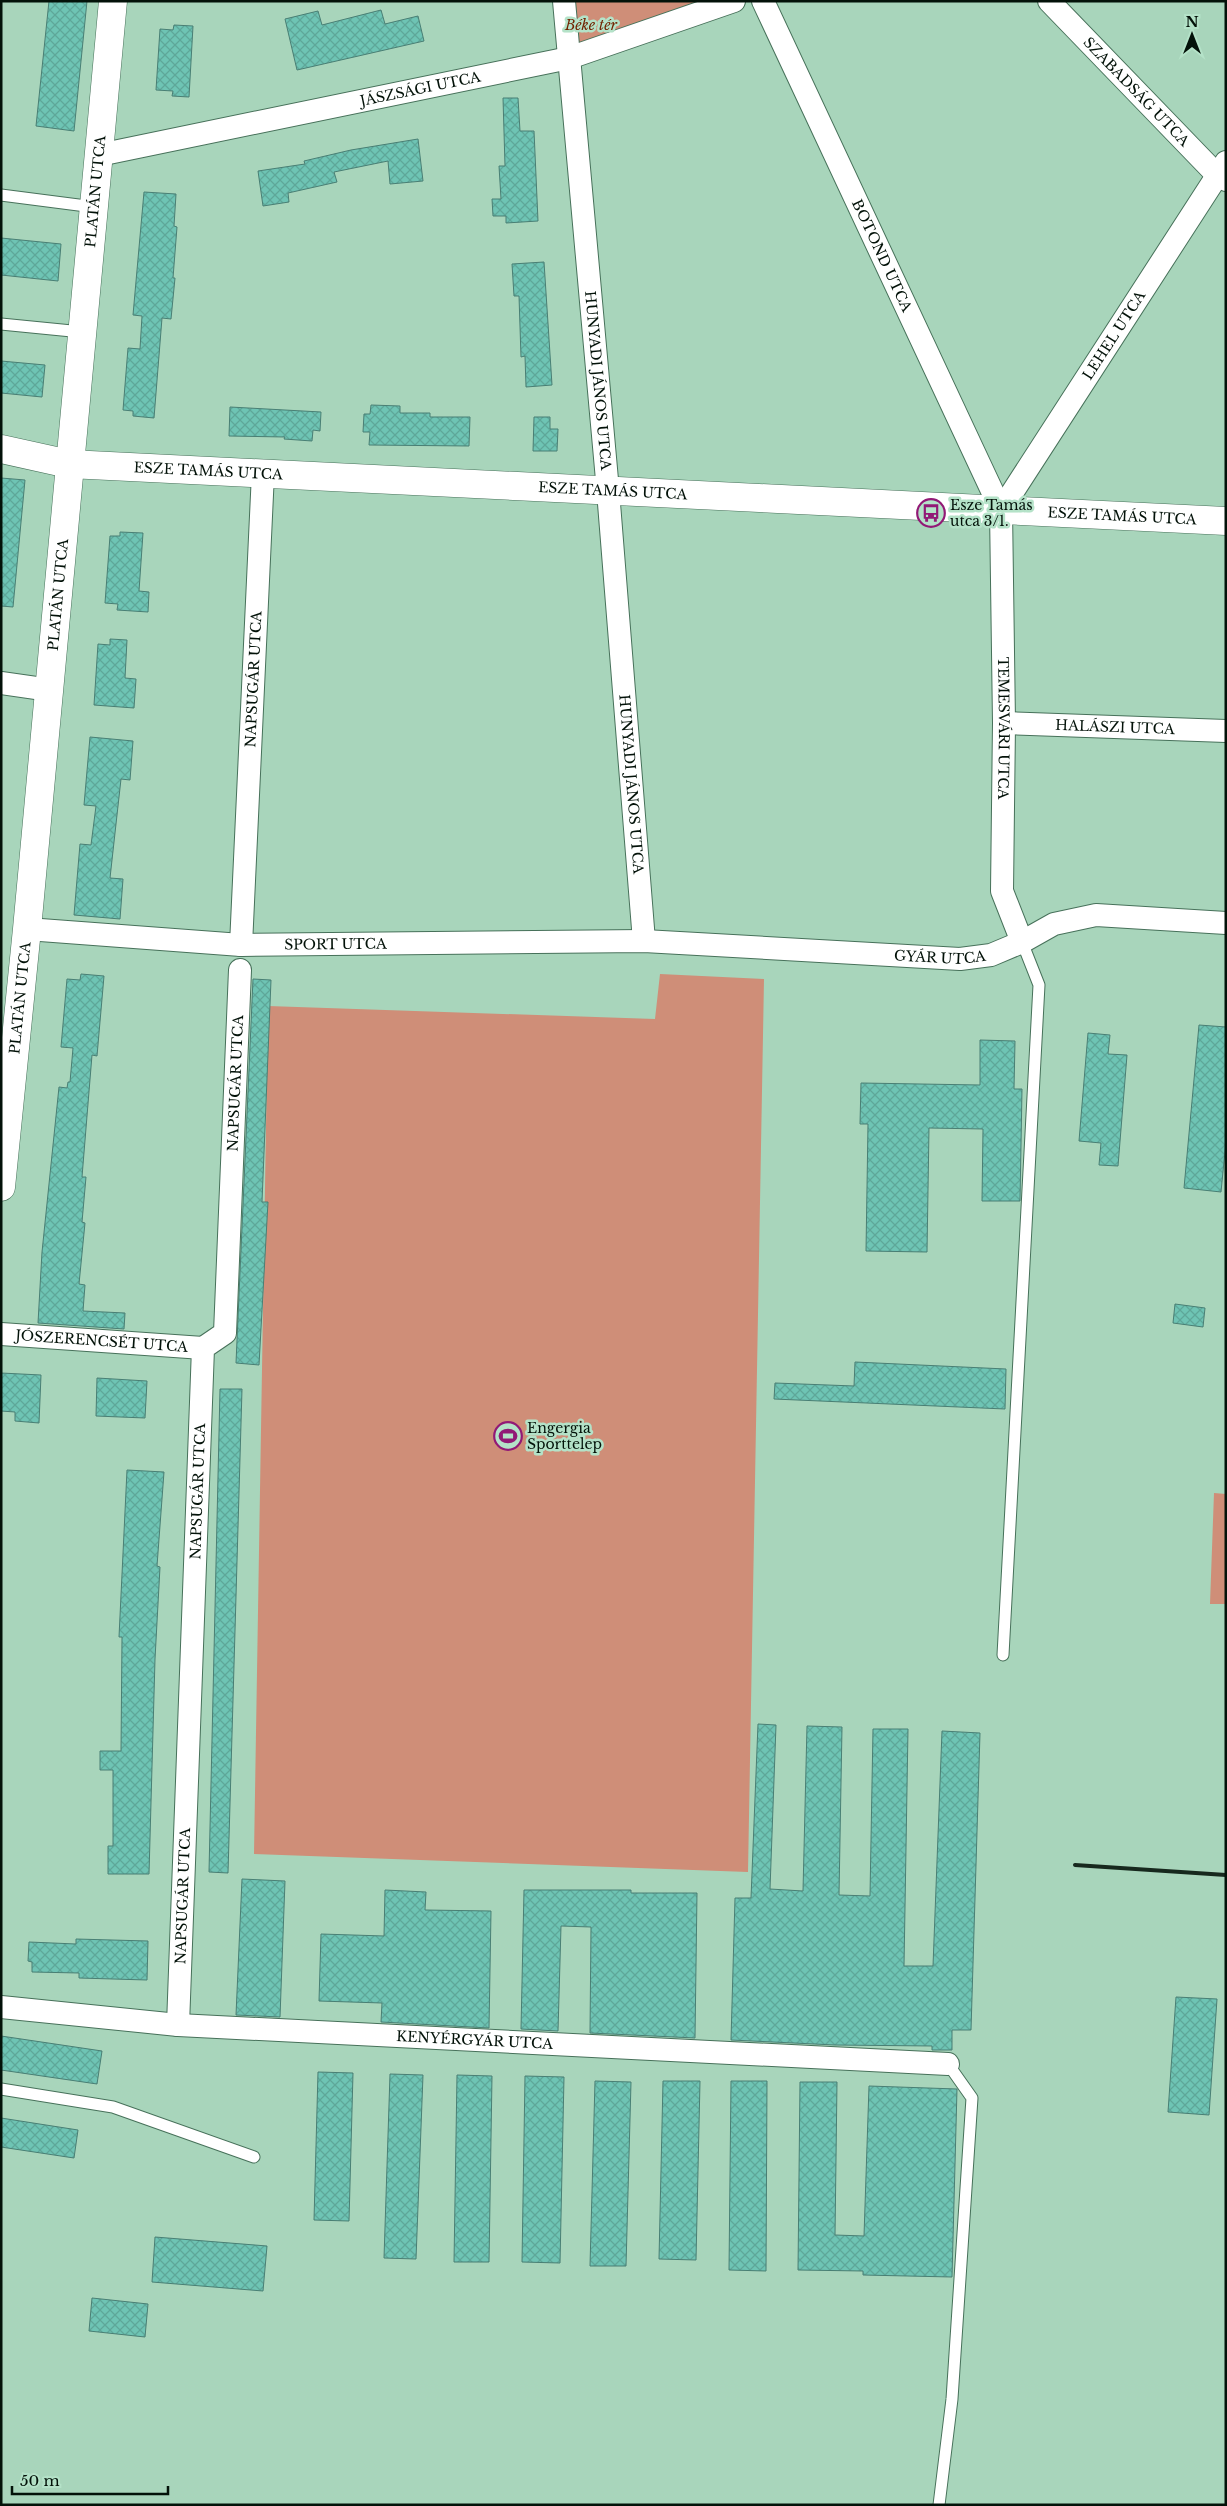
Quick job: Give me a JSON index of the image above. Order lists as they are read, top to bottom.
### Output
{
  "streets": {
    "street": [
      "JÁSZSÁGI UTCA",
      "SZABADSÁG UTCA",
      "PLATÁN UTCA",
      "BOTOND UTCA",
      "LEHEL UTCA",
      "HUNYADI JÁNOS UTCA",
      "ESZE TAMÁS UTCA",
      "NAPSUGÁR UTCA",
      "HALÁSZI UTCA",
      "TEMESVÁRI UTCA",
      "SPORT UTCA",
      "GYÁR UTCA",
      "JÓSZERENCSÉT UTCA",
      "KENYÉRGYÁR UTCA"
    ]
  },
  "crossings": [
    ["JÁSZSÁGI UTCA", "PLATÁN UTCA"],
    ["JÁSZSÁGI UTCA", "HUNYADI JÁNOS UTCA"],
    ["SZABADSÁG UTCA", "LEHEL UTCA"],
    ["PLATÁN UTCA", "ESZE TAMÁS UTCA"],
    ["PLATÁN UTCA", "SPORT UTCA"],
    ["BOTOND UTCA", "LEHEL UTCA"],
    ["BOTOND UTCA", "ESZE TAMÁS UTCA"],
    ["BOTOND UTCA", "TEMESVÁRI UTCA"],
    ["LEHEL UTCA", "ESZE TAMÁS UTCA"],
    ["LEHEL UTCA", "TEMESVÁRI UTCA"],
    ["HUNYADI JÁNOS UTCA", "ESZE TAMÁS UTCA"],
    ["HUNYADI JÁNOS UTCA", "SPORT UTCA"],
    ["HUNYADI JÁNOS UTCA", "GYÁR UTCA"],
    ["ESZE TAMÁS UTCA", "NAPSUGÁR UTCA"],
    ["ESZE TAMÁS UTCA", "TEMESVÁRI UTCA"],
    ["NAPSUGÁR UTCA", "SPORT UTCA"],
    ["NAPSUGÁR UTCA", "JÓSZERENCSÉT UTCA"],
    ["NAPSUGÁR UTCA", "KENYÉRGYÁR UTCA"],
    ["HALÁSZI UTCA", "TEMESVÁRI UTCA"],
    ["TEMESVÁRI UTCA", "GYÁR UTCA"],
    ["SPORT UTCA", "GYÁR UTCA"]
  ],
  "parks": ["Béke tér"],
  "places": {
    "bus stop": ["Esze Tamás utca 3/1."],
    "sports": ["Engergia Sporttelep"]
  },
  "scale_bar": "50 m",
  "north": "top"
}
